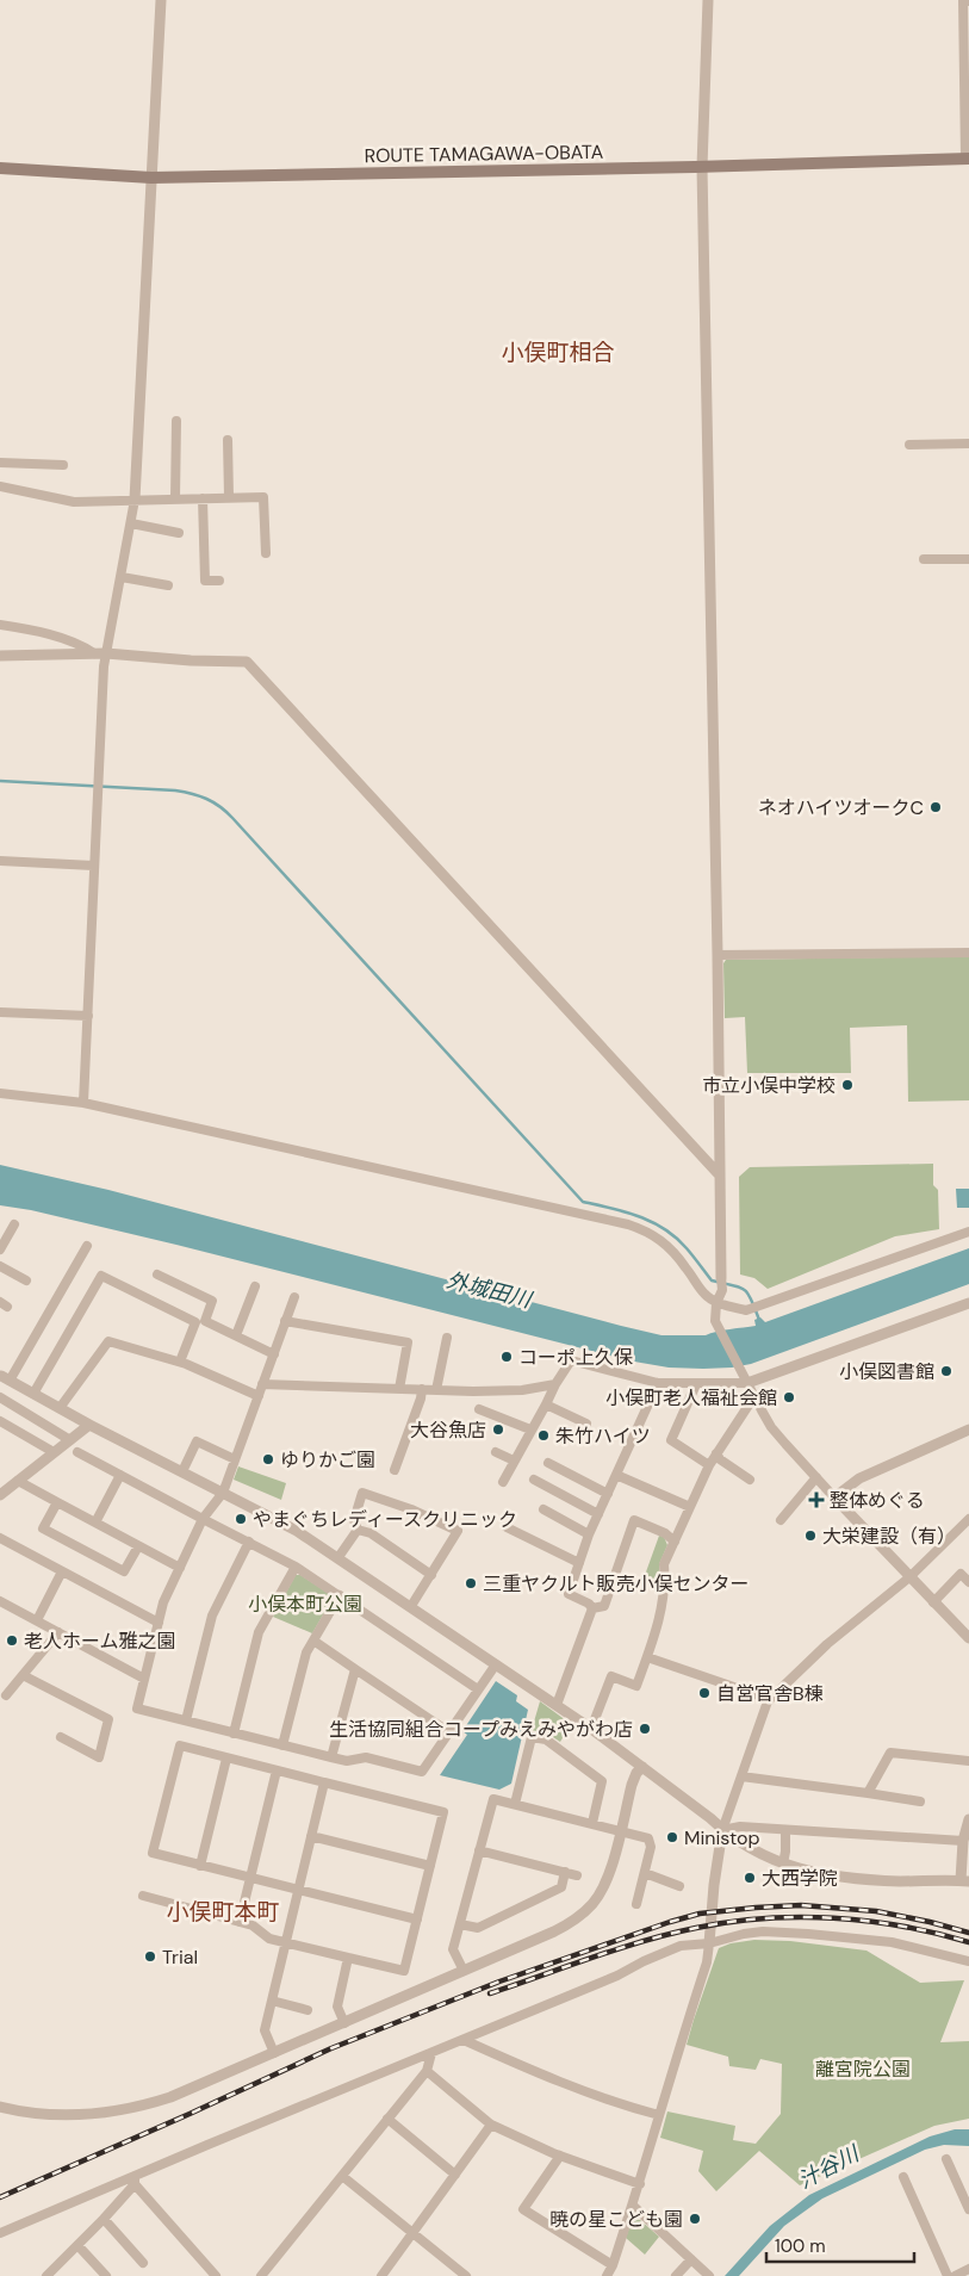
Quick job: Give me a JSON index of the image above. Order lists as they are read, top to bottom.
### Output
{
  "streets": {
    "main road": ["ROUTE TAMAGAWA-OBATA"]
  },
  "districts": ["小俣町相合", "小俣町本町"],
  "water": ["外城田川", "汁谷川"],
  "parks": ["小俣本町公園", "離宮院公園"],
  "places": {
    "other": [
      "ネオハイツオークC",
      "市立小俣中学校",
      "コーポ上久保",
      "小俣図書館",
      "小俣町老人福祉会館",
      "大谷魚店",
      "朱竹ハイツ",
      "ゆりかご園",
      "やまぐちレディースクリニック",
      "大栄建設（有）",
      "三重ヤクルト販売小俣センター",
      "老人ホーム雅之園",
      "自営官舎B棟",
      "生活協同組合コープみえみやがわ店",
      "Ministop",
      "大西学院",
      "Trial",
      "暁の星こども園"
    ],
    "health": ["整体めぐる"]
  },
  "scale_bar": "100 m"
}
